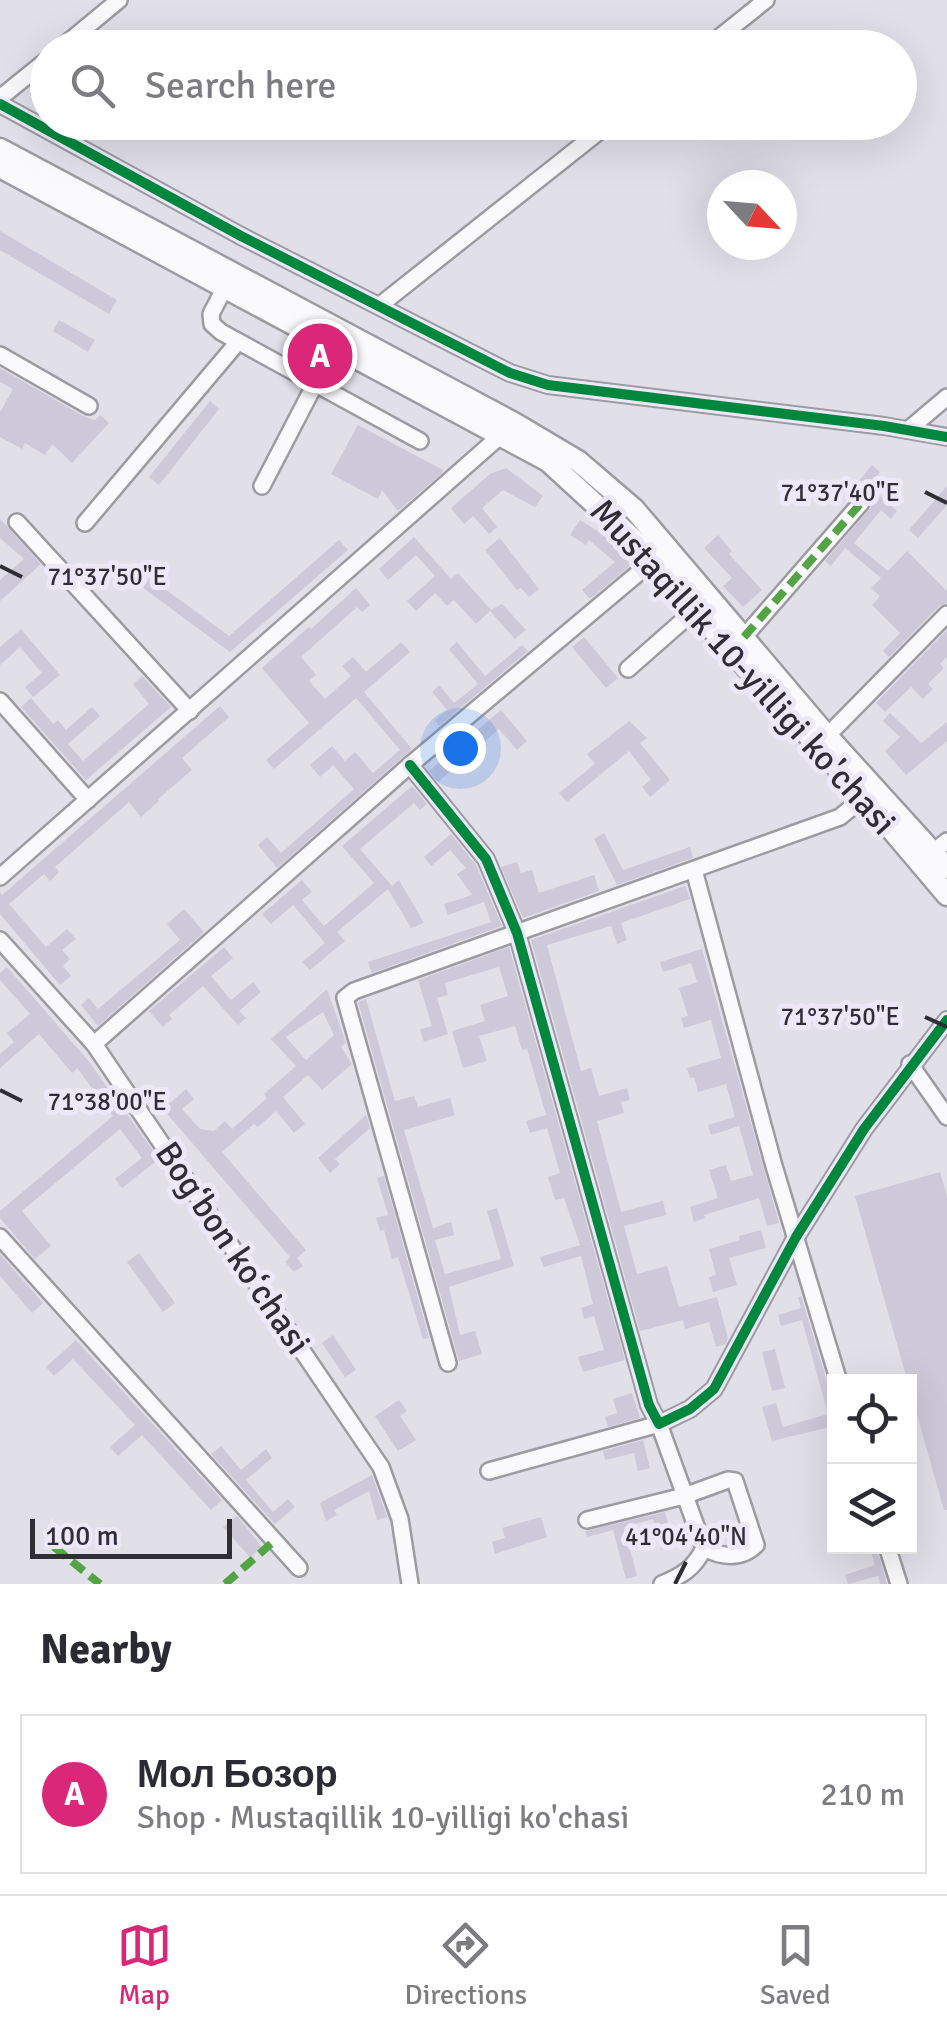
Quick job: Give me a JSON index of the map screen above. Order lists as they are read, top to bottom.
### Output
{
  "streets": {
    "main road": ["Mustaqillik 10-yilligi ko'chasi"],
    "street": ["Bogʻbon koʻchasi"]
  },
  "scale_bar": "100 m",
  "north": "bottom right",
  "page": {
    "search": "Search here",
    "pins": "A",
    "scale": "100 m",
    "heading": "Nearby",
    "list": [
      {
        "mark": "A",
        "name": "Мол Бозор",
        "note": "Shop · Mustaqillik 10-yilligi ko'chasi",
        "value": "210 m"
      }
    ],
    "nav": ["Map", "Directions", "Saved"]
  },
  "coordinates": [
    "71°37'40\"E",
    "71°37'50\"E",
    "71°38'00\"E",
    "41°04'40\"N"
  ]
}
